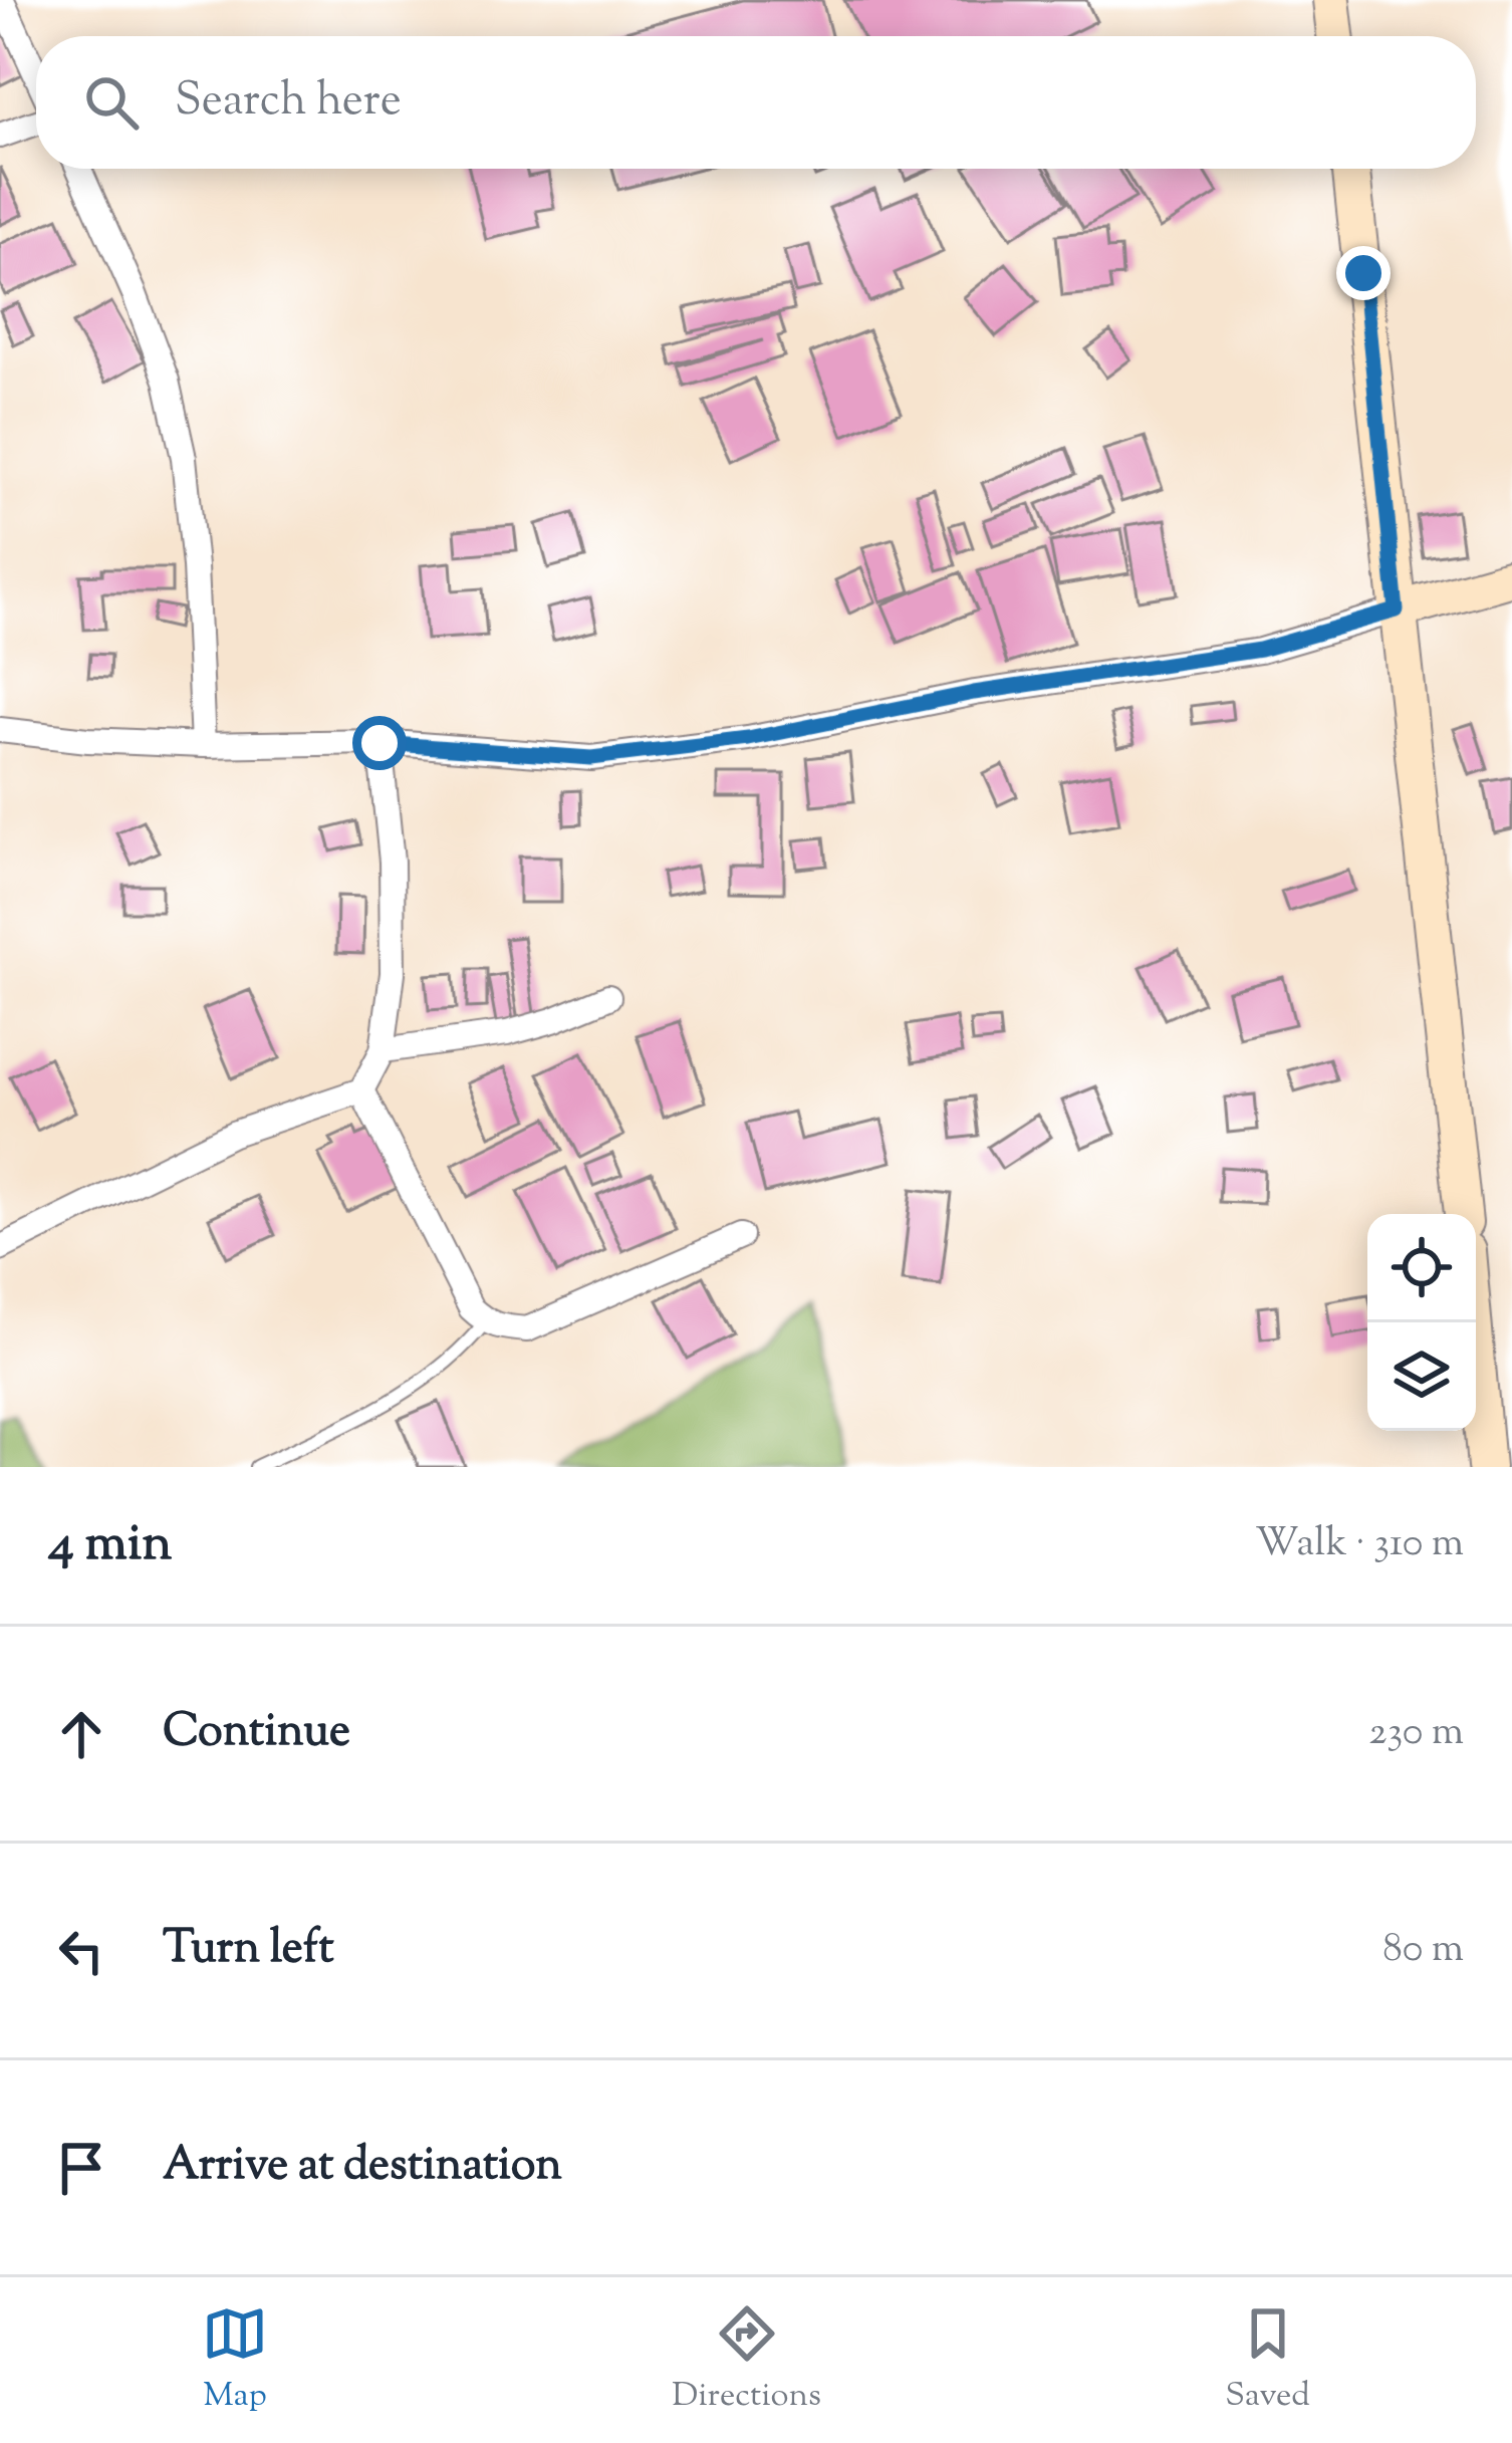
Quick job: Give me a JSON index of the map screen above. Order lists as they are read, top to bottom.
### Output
{
  "page": {
    "search": "Search here",
    "heading": ["4 min", "Walk · 310 m"],
    "list": [
      ["Continue", "230 m"],
      ["Turn left", "80 m"],
      "Arrive at destination"
    ],
    "nav": ["Map", "Directions", "Saved"]
  }
}
